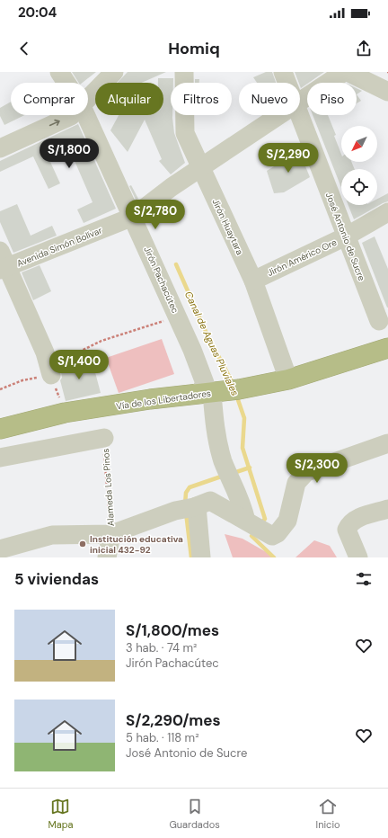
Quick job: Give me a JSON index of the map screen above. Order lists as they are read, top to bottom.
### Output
{
  "streets": {
    "highway": ["Vía de los Libertadores"],
    "street": [
      "Jirón Huaytara",
      "José Antonio de Sucre",
      "Avenida Simón Bolívar",
      "Jirón Américo Ore",
      "Jirón Pachacútec",
      "Alameda Los Pinos"
    ]
  },
  "crossings": [
    ["Jirón Huaytara", "Avenida Simón Bolívar"],
    ["Jirón Huaytara", "Jirón Américo Ore"],
    ["Jirón Huaytara", "Vía de los Libertadores"],
    ["José Antonio de Sucre", "Jirón Américo Ore"],
    ["Avenida Simón Bolívar", "Jirón Pachacútec"],
    ["Jirón Pachacútec", "Vía de los Libertadores"]
  ],
  "water": ["Canal de Aguas Pluviales"],
  "places": ["Institución educativa inicial 432-92"],
  "north": "bottom left",
  "page": {
    "status": "20:04",
    "header": "Homiq",
    "chip": [
      "Comprar",
      "Alquilar",
      "Filtros",
      "Nuevo",
      "Piso"
    ],
    "price": [
      "S/1,800",
      "S/2,290",
      "S/2,780",
      "S/1,400",
      "S/2,300"
    ],
    "heading": "5 viviendas",
    "list": [
      {
        "name": "S/1,800/mes",
        "note": "3 hab. · 74 m² · Jirón Pachacútec"
      },
      {
        "name": "S/2,290/mes",
        "note": "5 hab. · 118 m² · José Antonio de Sucre"
      }
    ],
    "tabs": ["Mapa", "Guardados", "Inicio"]
  }
}
